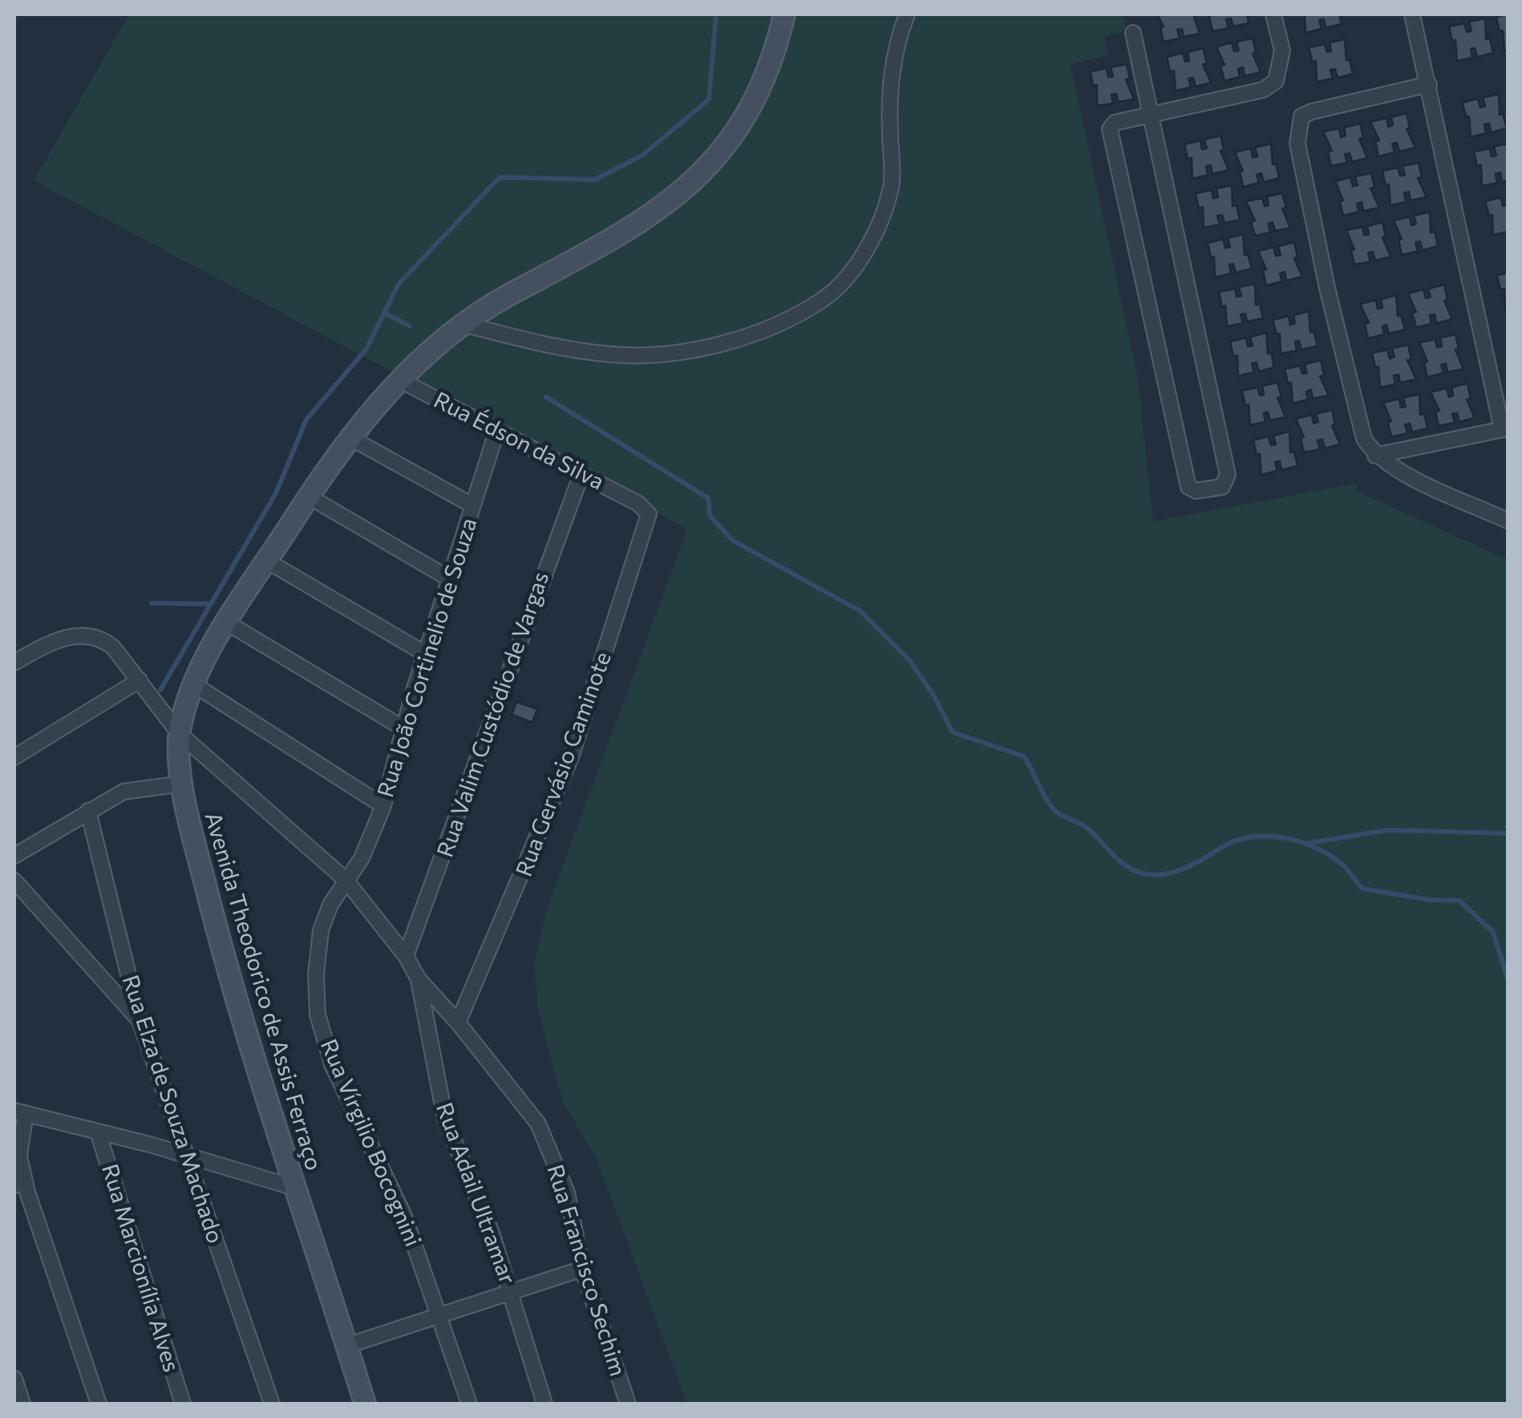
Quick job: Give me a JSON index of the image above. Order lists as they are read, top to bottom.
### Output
{
  "streets": {
    "street": [
      "Rua Édson da Silva",
      "Rua João Cortinelio de Souza",
      "Rua Valim Custódio de Vargas",
      "Rua Gervásio Caminote",
      "Avenida Theodorico de Assis Ferraço",
      "Rua Elza de Souza Machado",
      "Rua Vírgilio Bocognini",
      "Rua Adail Ultramar",
      "Rua Marcionília Alves",
      "Rua Francisco Sechim"
    ]
  },
  "crossings": [
    ["Rua Édson da Silva", "Rua João Cortinelio de Souza"],
    ["Rua Édson da Silva", "Rua Valim Custódio de Vargas"],
    ["Rua Édson da Silva", "Rua Gervásio Caminote"],
    ["Rua Édson da Silva", "Avenida Theodorico de Assis Ferraço"],
    ["Rua João Cortinelio de Souza", "Rua Vírgilio Bocognini"],
    ["Rua Gervásio Caminote", "Rua Francisco Sechim"],
    ["Rua Adail Ultramar", "Rua Francisco Sechim"]
  ]
}
